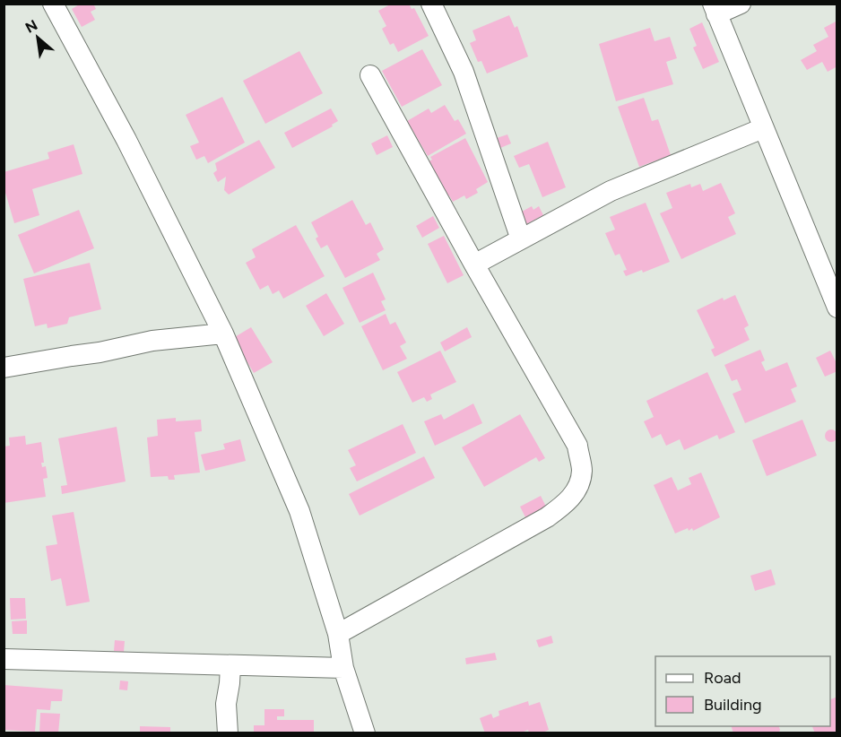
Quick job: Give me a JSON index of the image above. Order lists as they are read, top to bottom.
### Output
{
  "legend": ["Road", "Building"],
  "north": "top left"
}
